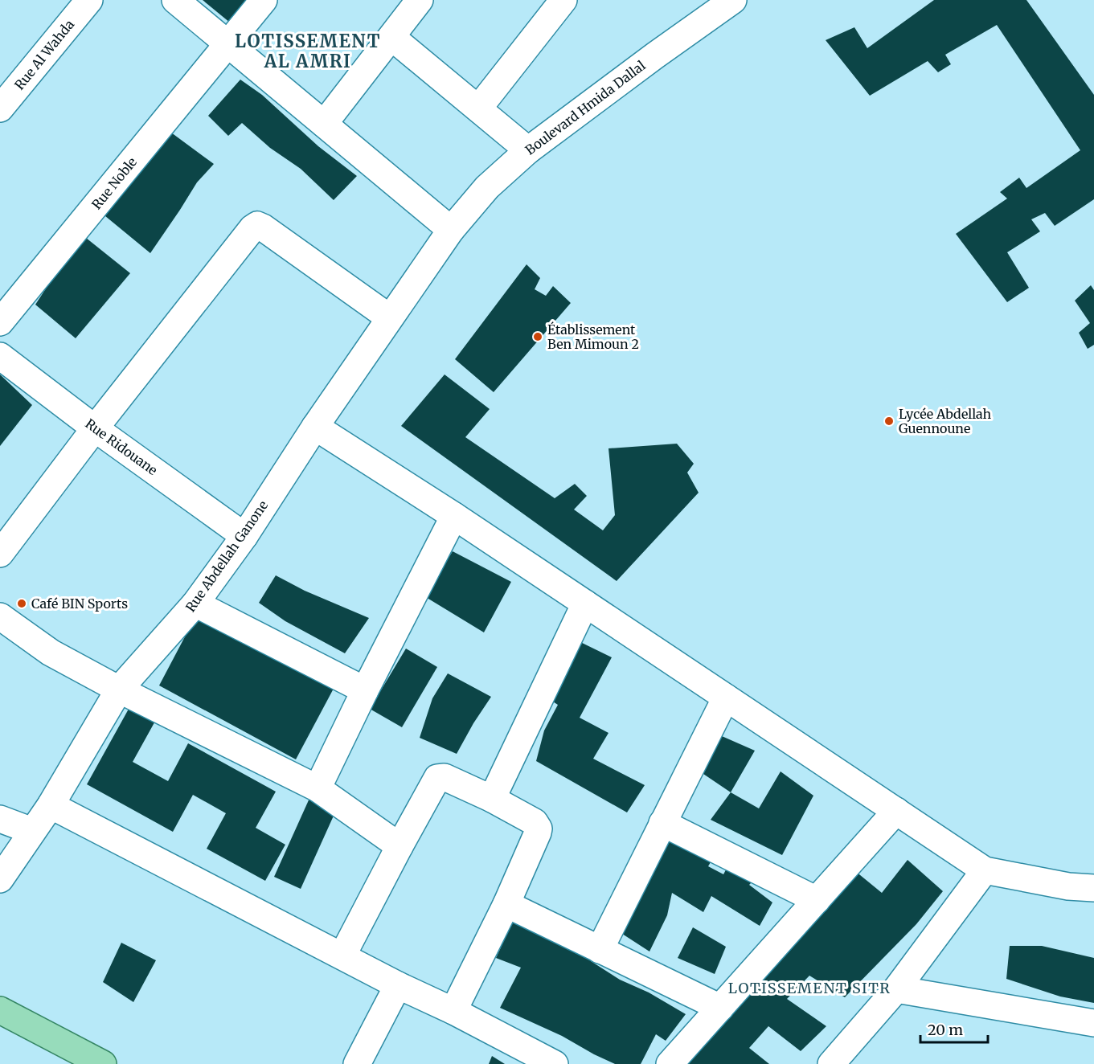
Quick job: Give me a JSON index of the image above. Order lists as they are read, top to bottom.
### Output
{
  "streets": {
    "street": [
      "Rue Al Wahda",
      "Boulevard Hmida Dallal",
      "Rue Noble",
      "Rue Ridouane",
      "Rue Abdellah Ganone"
    ]
  },
  "crossings": [
    ["Boulevard Hmida Dallal", "Rue Abdellah Ganone"],
    ["Rue Ridouane", "Rue Abdellah Ganone"]
  ],
  "districts": ["LOTISSEMENT AL AMRI", "LOTISSEMENT SITR"],
  "places": ["Établissement Ben Mimoun 2", "Lycée Abdellah Guennoune", "Café BIN Sports"],
  "scale_bar": "20 m"
}
